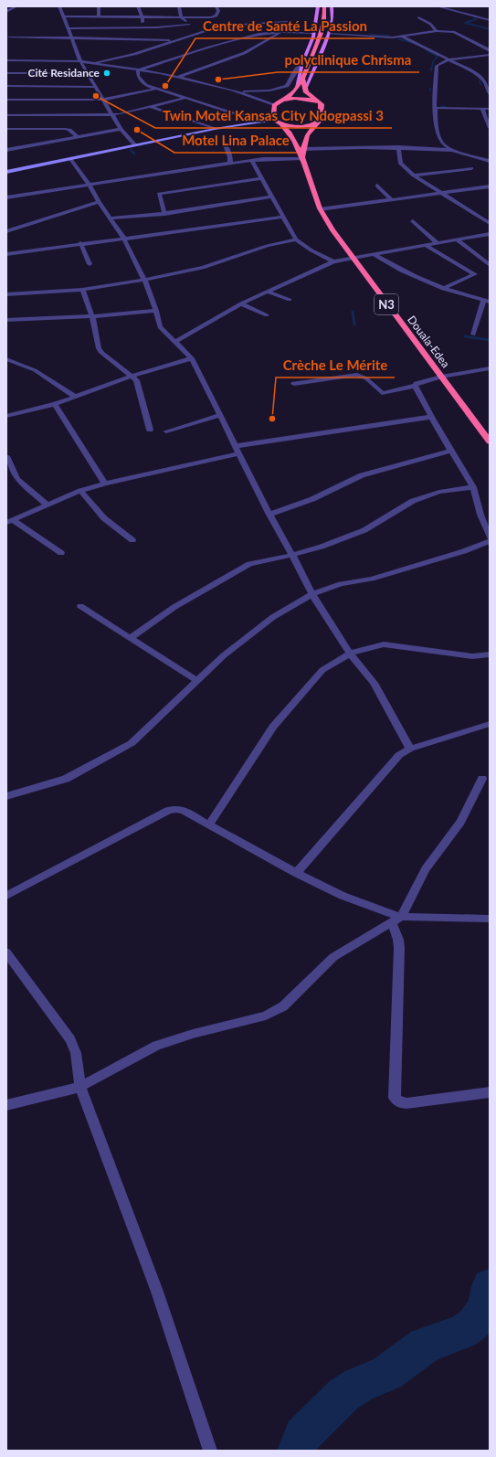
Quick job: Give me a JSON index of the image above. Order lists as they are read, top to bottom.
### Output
{
  "streets": {
    "highway": ["N3", "Douala-Edea"]
  },
  "places": [
    "Cité Residance",
    "polyclinique Chrisma",
    "Centre de Santé La Passion",
    "Twin Motel Kansas City Ndogpassi 3",
    "Motel Lina Palace",
    "Crèche Le Mérite"
  ]
}
